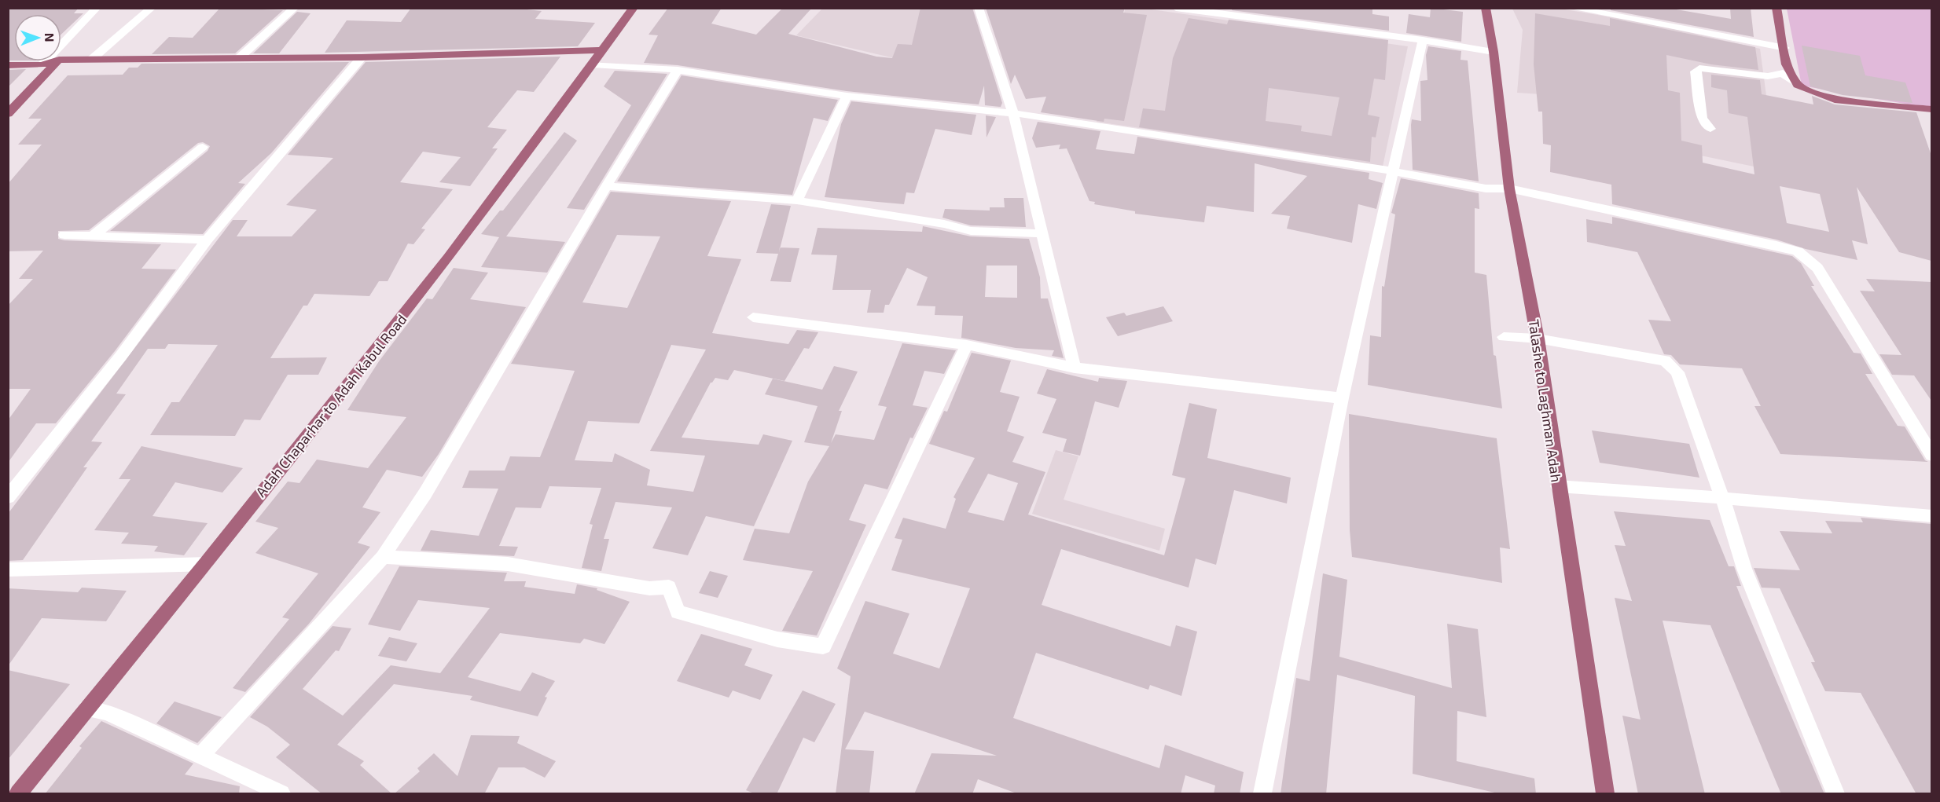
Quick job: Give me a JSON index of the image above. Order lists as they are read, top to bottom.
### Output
{
  "streets": {
    "main road": ["Talashe to Laghman Adah", "Adah Chaparhar to Adah Kabul Road"]
  },
  "north": "right"
}
